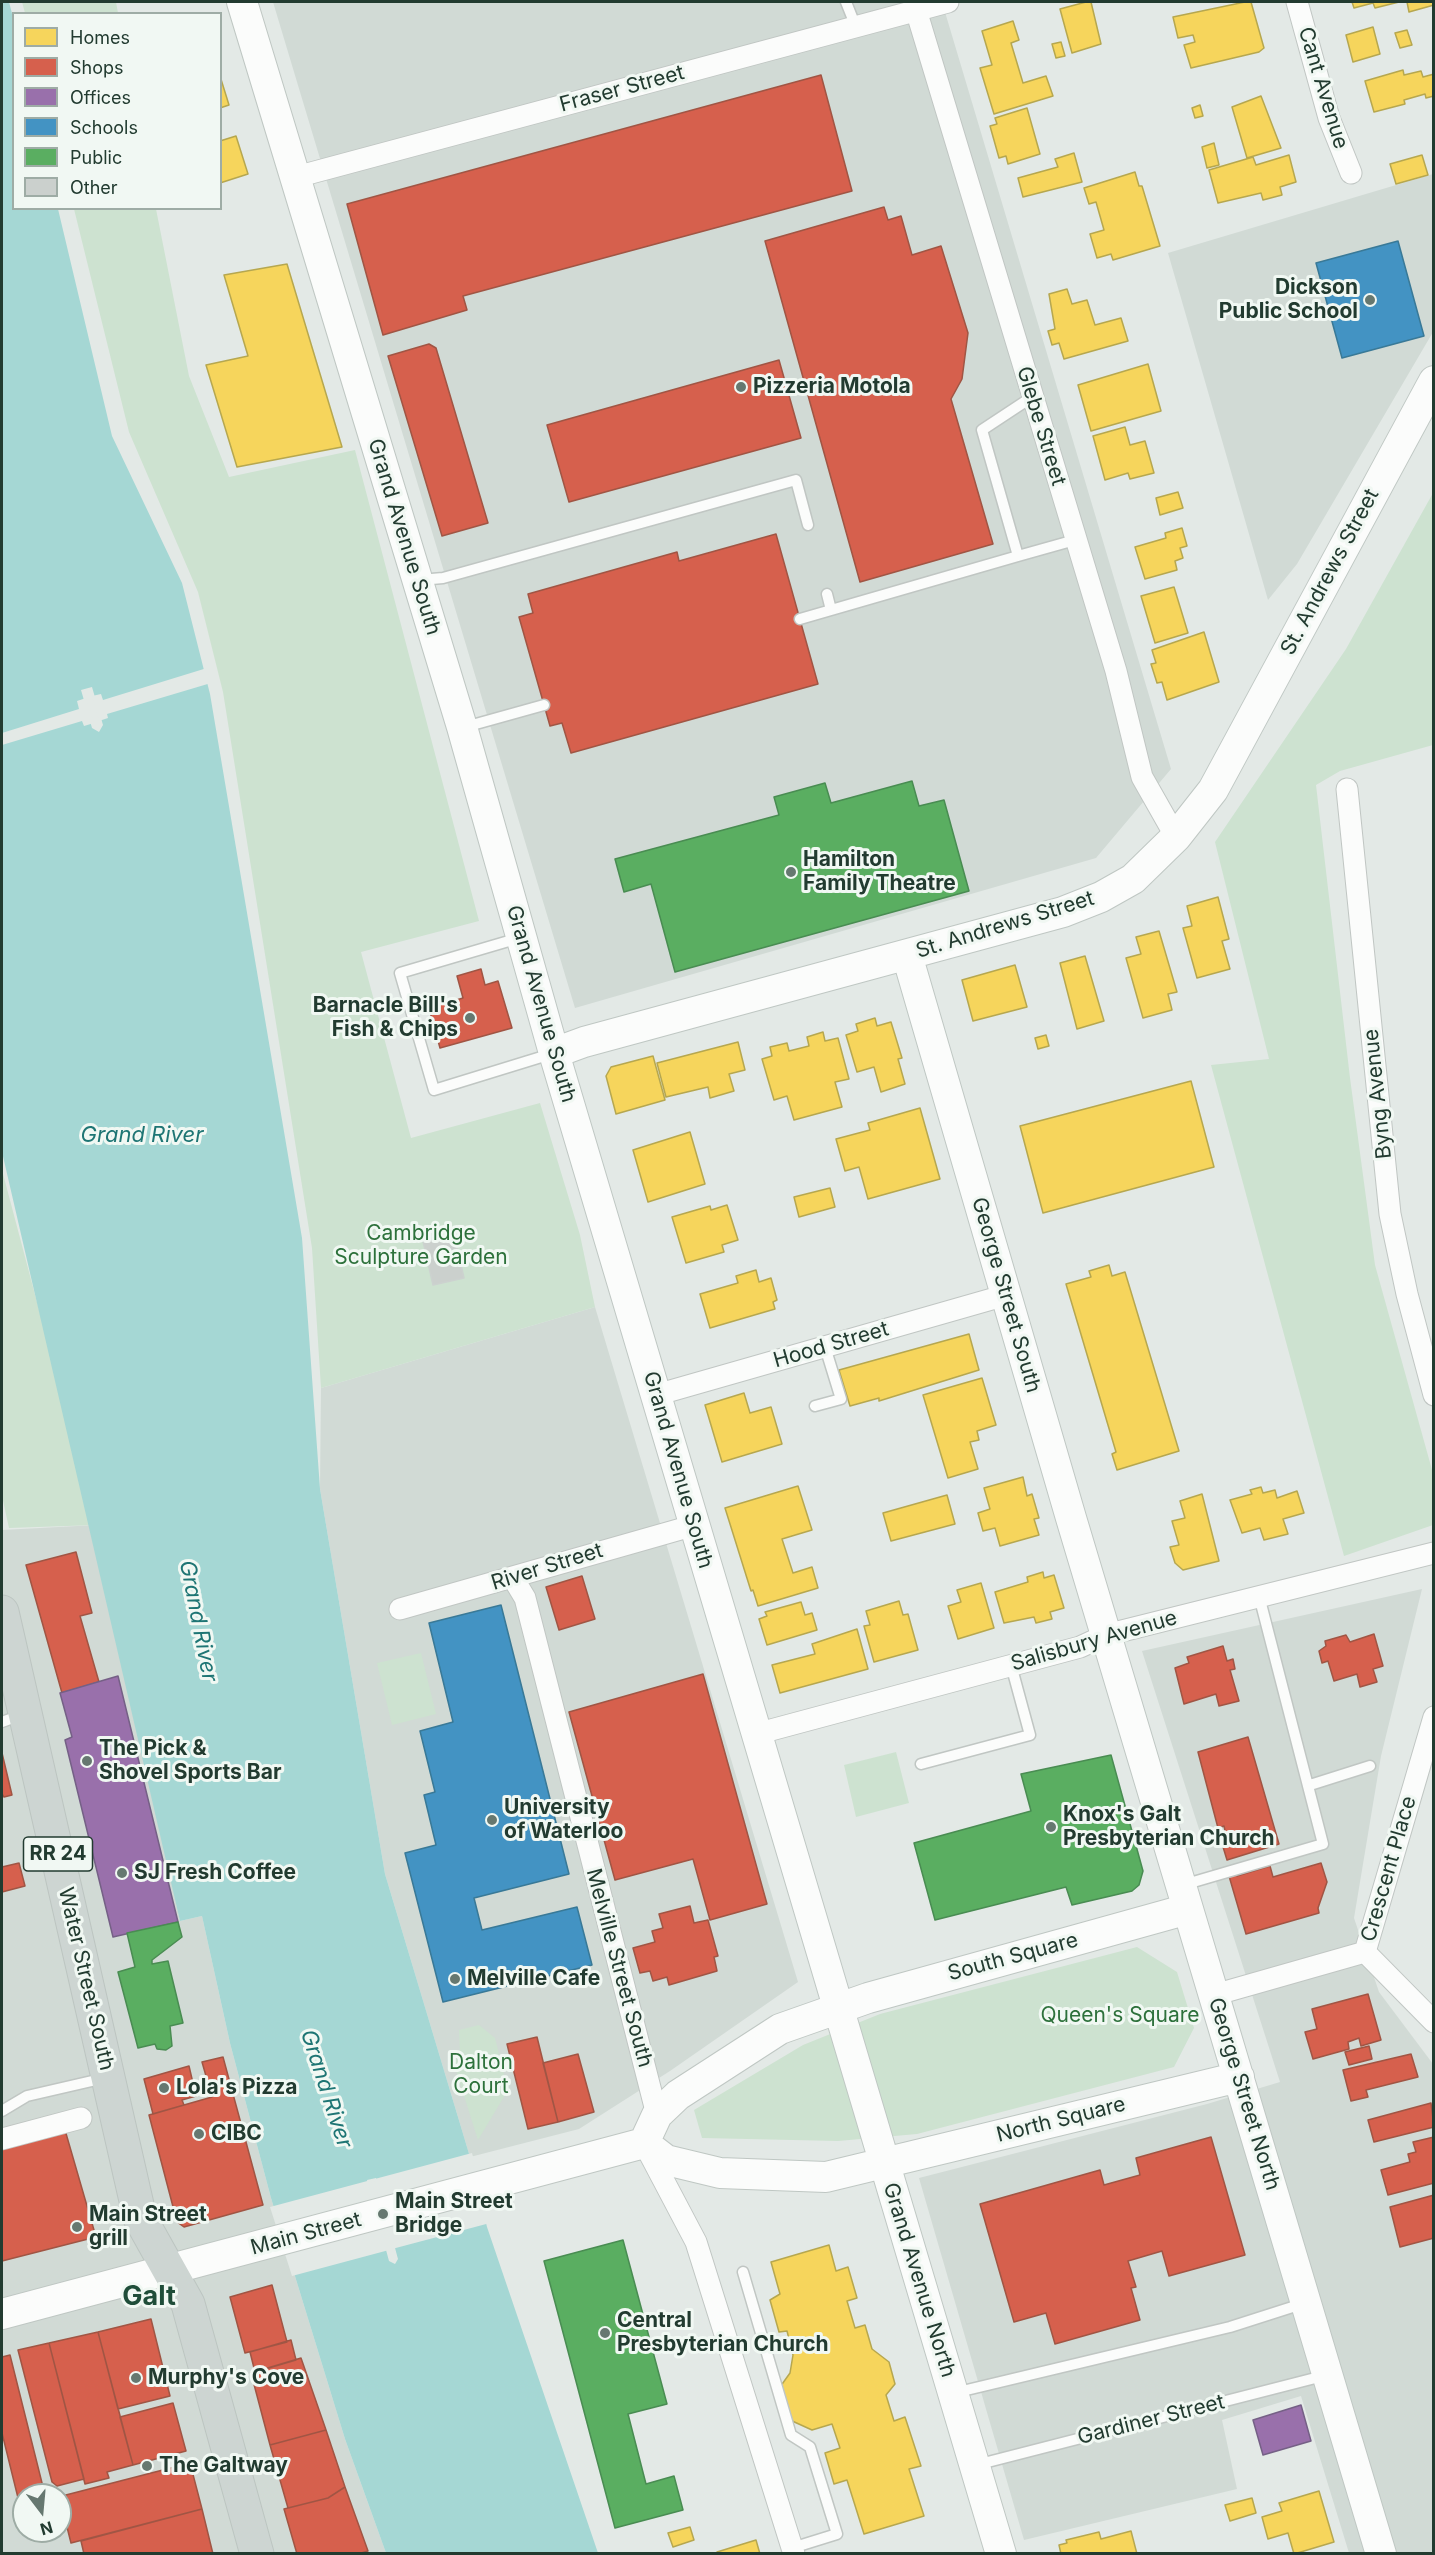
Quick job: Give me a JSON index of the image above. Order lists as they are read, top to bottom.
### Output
{
  "streets": {
    "main road": [
      "Grand Avenue South",
      "St. Andrews Street",
      "George Street South",
      "RR 24",
      "South Square",
      "Water Street South",
      "George Street North",
      "North Square",
      "Main Street",
      "Grand Avenue North"
    ],
    "street": [
      "Cant Avenue",
      "Fraser Street",
      "Glebe Street",
      "Byng Avenue",
      "Hood Street",
      "River Street",
      "Salisbury Avenue",
      "Crescent Place",
      "Melville Street South"
    ],
    "lane": ["Gardiner Street"]
  },
  "crossings": [
    ["Fraser Street", "Glebe Street"],
    ["Fraser Street", "Grand Avenue South"],
    ["Glebe Street", "St. Andrews Street"],
    ["Grand Avenue South", "St. Andrews Street"],
    ["Grand Avenue South", "Hood Street"],
    ["Grand Avenue South", "River Street"],
    ["Grand Avenue South", "Salisbury Avenue"],
    ["Grand Avenue South", "South Square"],
    ["Grand Avenue South", "Grand Avenue North"],
    ["St. Andrews Street", "George Street South"],
    ["George Street South", "Hood Street"],
    ["George Street South", "Salisbury Avenue"],
    ["George Street South", "George Street North"],
    ["River Street", "Melville Street South"],
    ["Salisbury Avenue", "George Street North"],
    ["RR 24", "Water Street South"],
    ["RR 24", "Main Street"],
    ["Crescent Place", "George Street North"],
    ["South Square", "George Street North"],
    ["South Square", "Grand Avenue North"],
    ["Water Street South", "Main Street"],
    ["George Street North", "North Square"],
    ["George Street North", "Gardiner Street"],
    ["North Square", "Grand Avenue North"],
    ["Grand Avenue North", "Gardiner Street"]
  ],
  "districts": ["Galt"],
  "water": ["Grand River"],
  "parks": ["Cambridge Sculpture Garden", "Queen's Square", "Dalton Court"],
  "places": [
    "Dickson Public School",
    "Pizzeria Motola",
    "Hamilton Family Theatre",
    "Barnacle Bill's Fish & Chips",
    "The Pick & Shovel Sports Bar",
    "University of Waterloo",
    "Knox's Galt Presbyterian Church",
    "SJ Fresh Coffee",
    "Melville Cafe",
    "Lola's Pizza",
    "CIBC",
    "Main Street Bridge",
    "Main Street grill",
    "Central Presbyterian Church",
    "Murphy's Cove",
    "The Galtway"
  ],
  "legend": [
    "Homes",
    "Shops",
    "Offices",
    "Schools",
    "Public",
    "Other"
  ],
  "north": "bottom"
}
